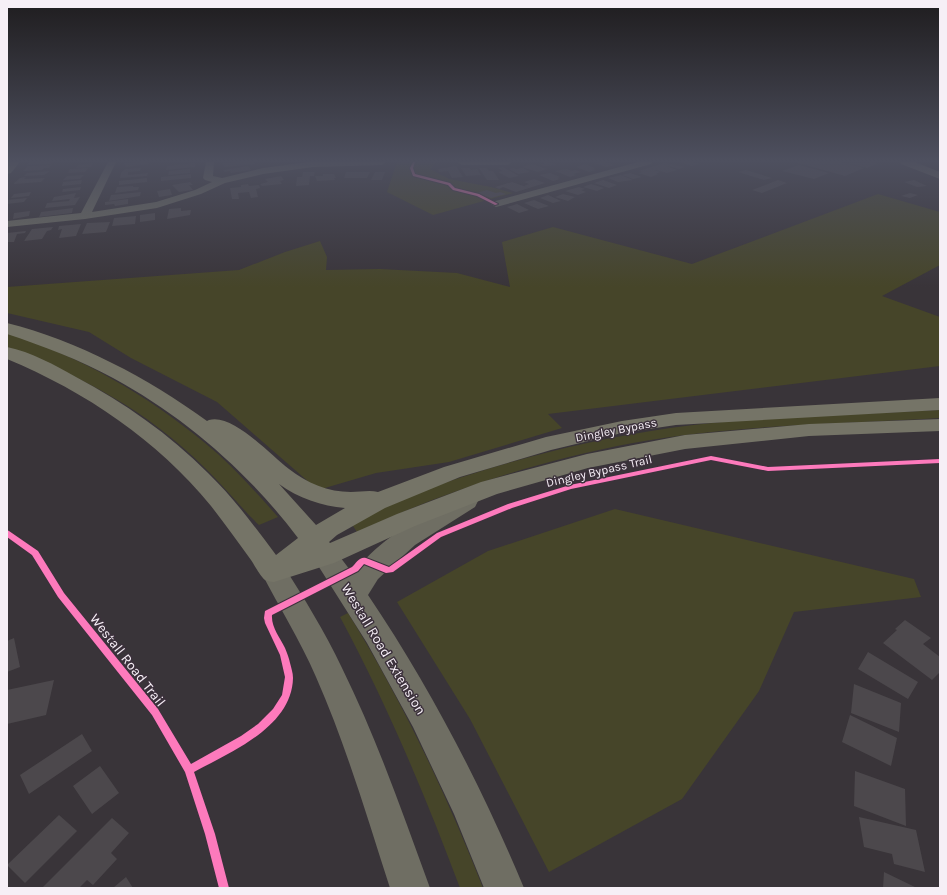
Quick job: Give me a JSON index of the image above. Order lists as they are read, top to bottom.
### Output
{
  "streets": {
    "highway": ["Dingley Bypass", "Westall Road Extension"],
    "cycle path": ["Dingley Bypass Trail", "Westall Road Trail"]
  },
  "crossings": [
    ["Dingley Bypass", "Westall Road Extension"]
  ]
}
